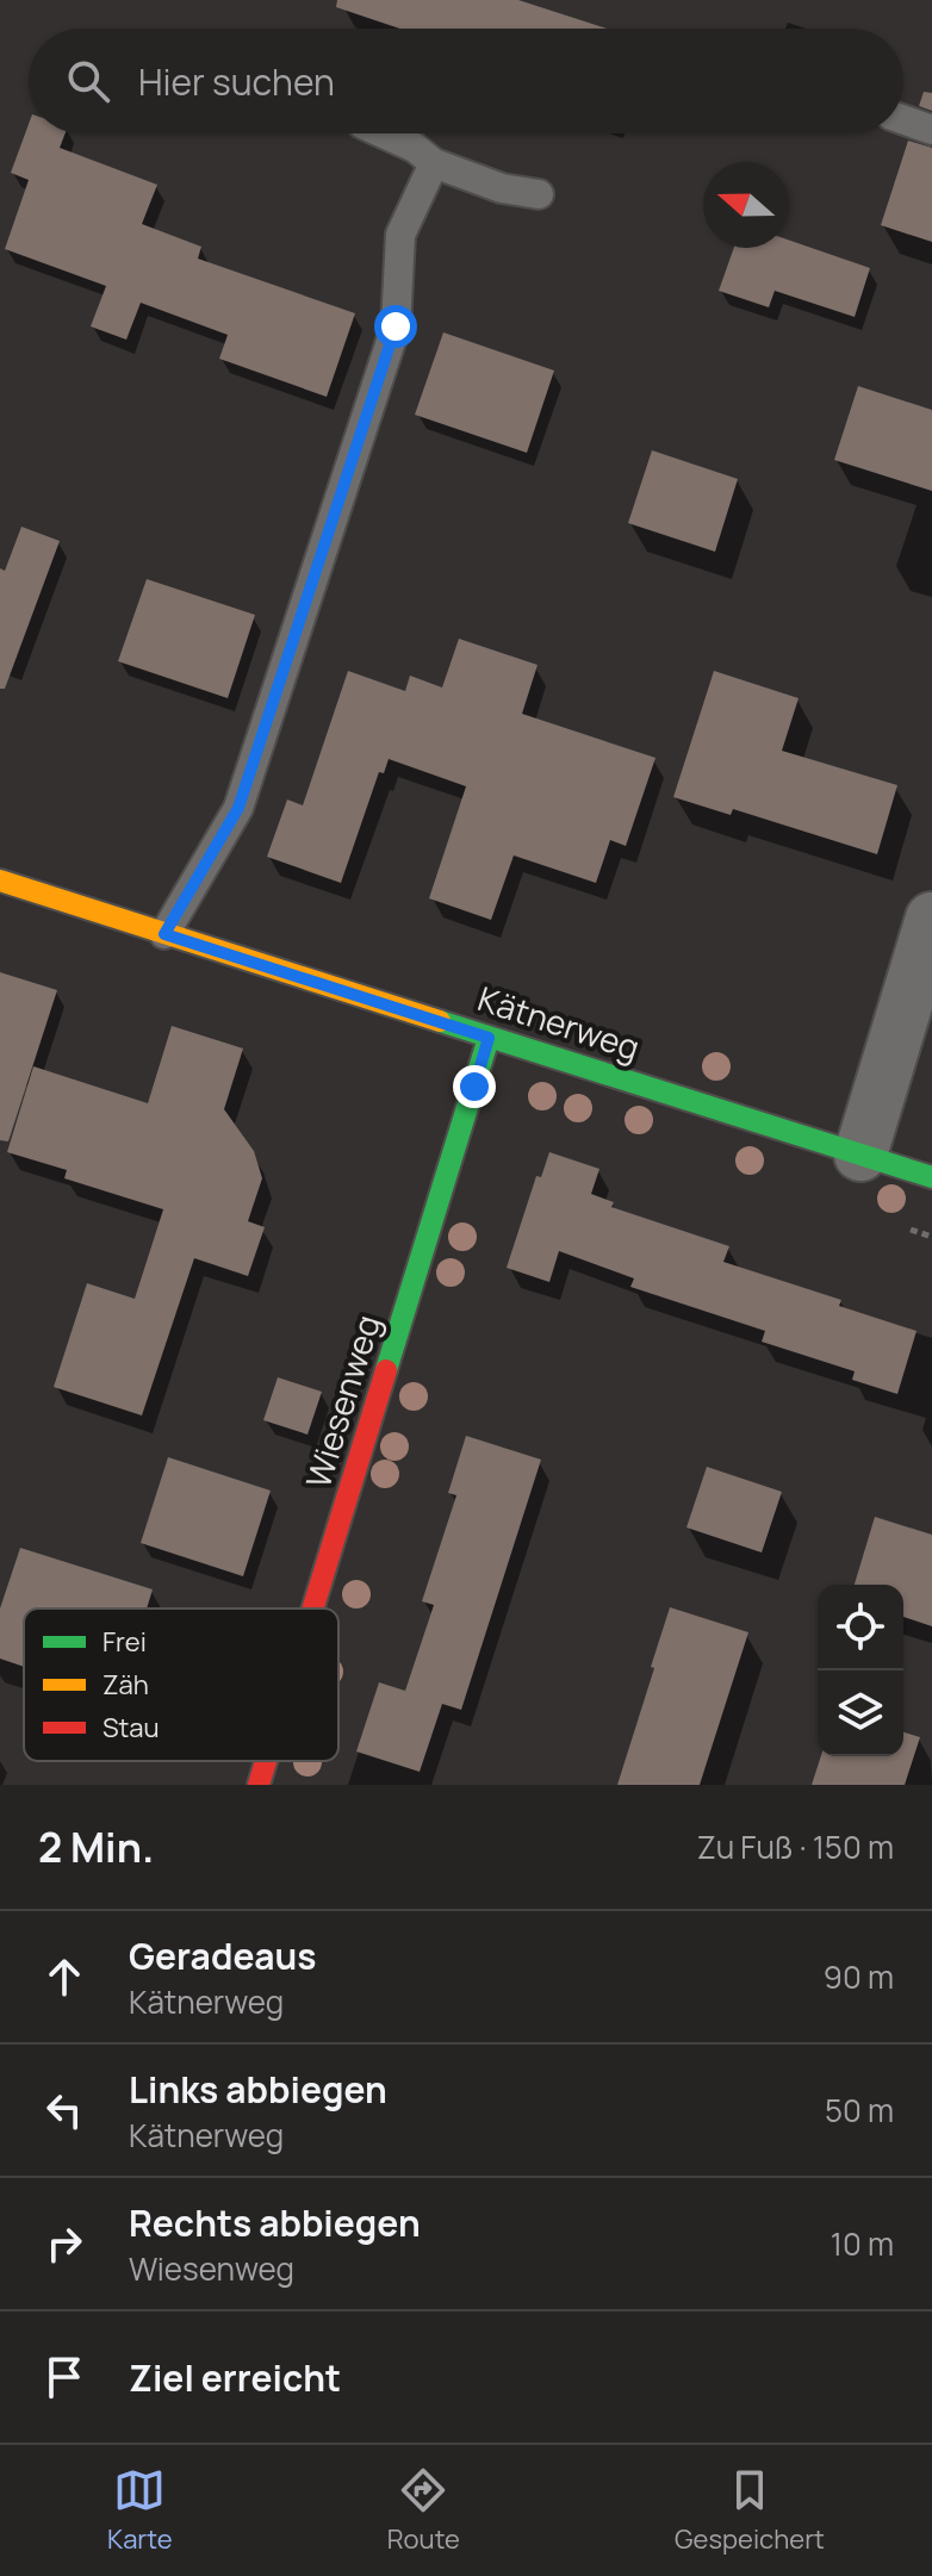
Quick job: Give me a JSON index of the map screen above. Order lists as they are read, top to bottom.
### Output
{
  "streets": {
    "street": ["Kätnerweg", "Wiesenweg"]
  },
  "crossings": [
    ["Kätnerweg", "Wiesenweg"]
  ],
  "legend": ["Frei", "Zäh", "Stau"],
  "north": "left",
  "page": {
    "search": "Hier suchen",
    "heading": ["2 Min.", "Zu Fuß · 150 m"],
    "list": [
      ["Geradeaus", "Kätnerweg", "90 m"],
      ["Links abbiegen", "Kätnerweg", "50 m"],
      ["Rechts abbiegen", "Wiesenweg", "10 m"],
      "Ziel erreicht"
    ],
    "nav": ["Karte", "Route", "Gespeichert"]
  }
}
